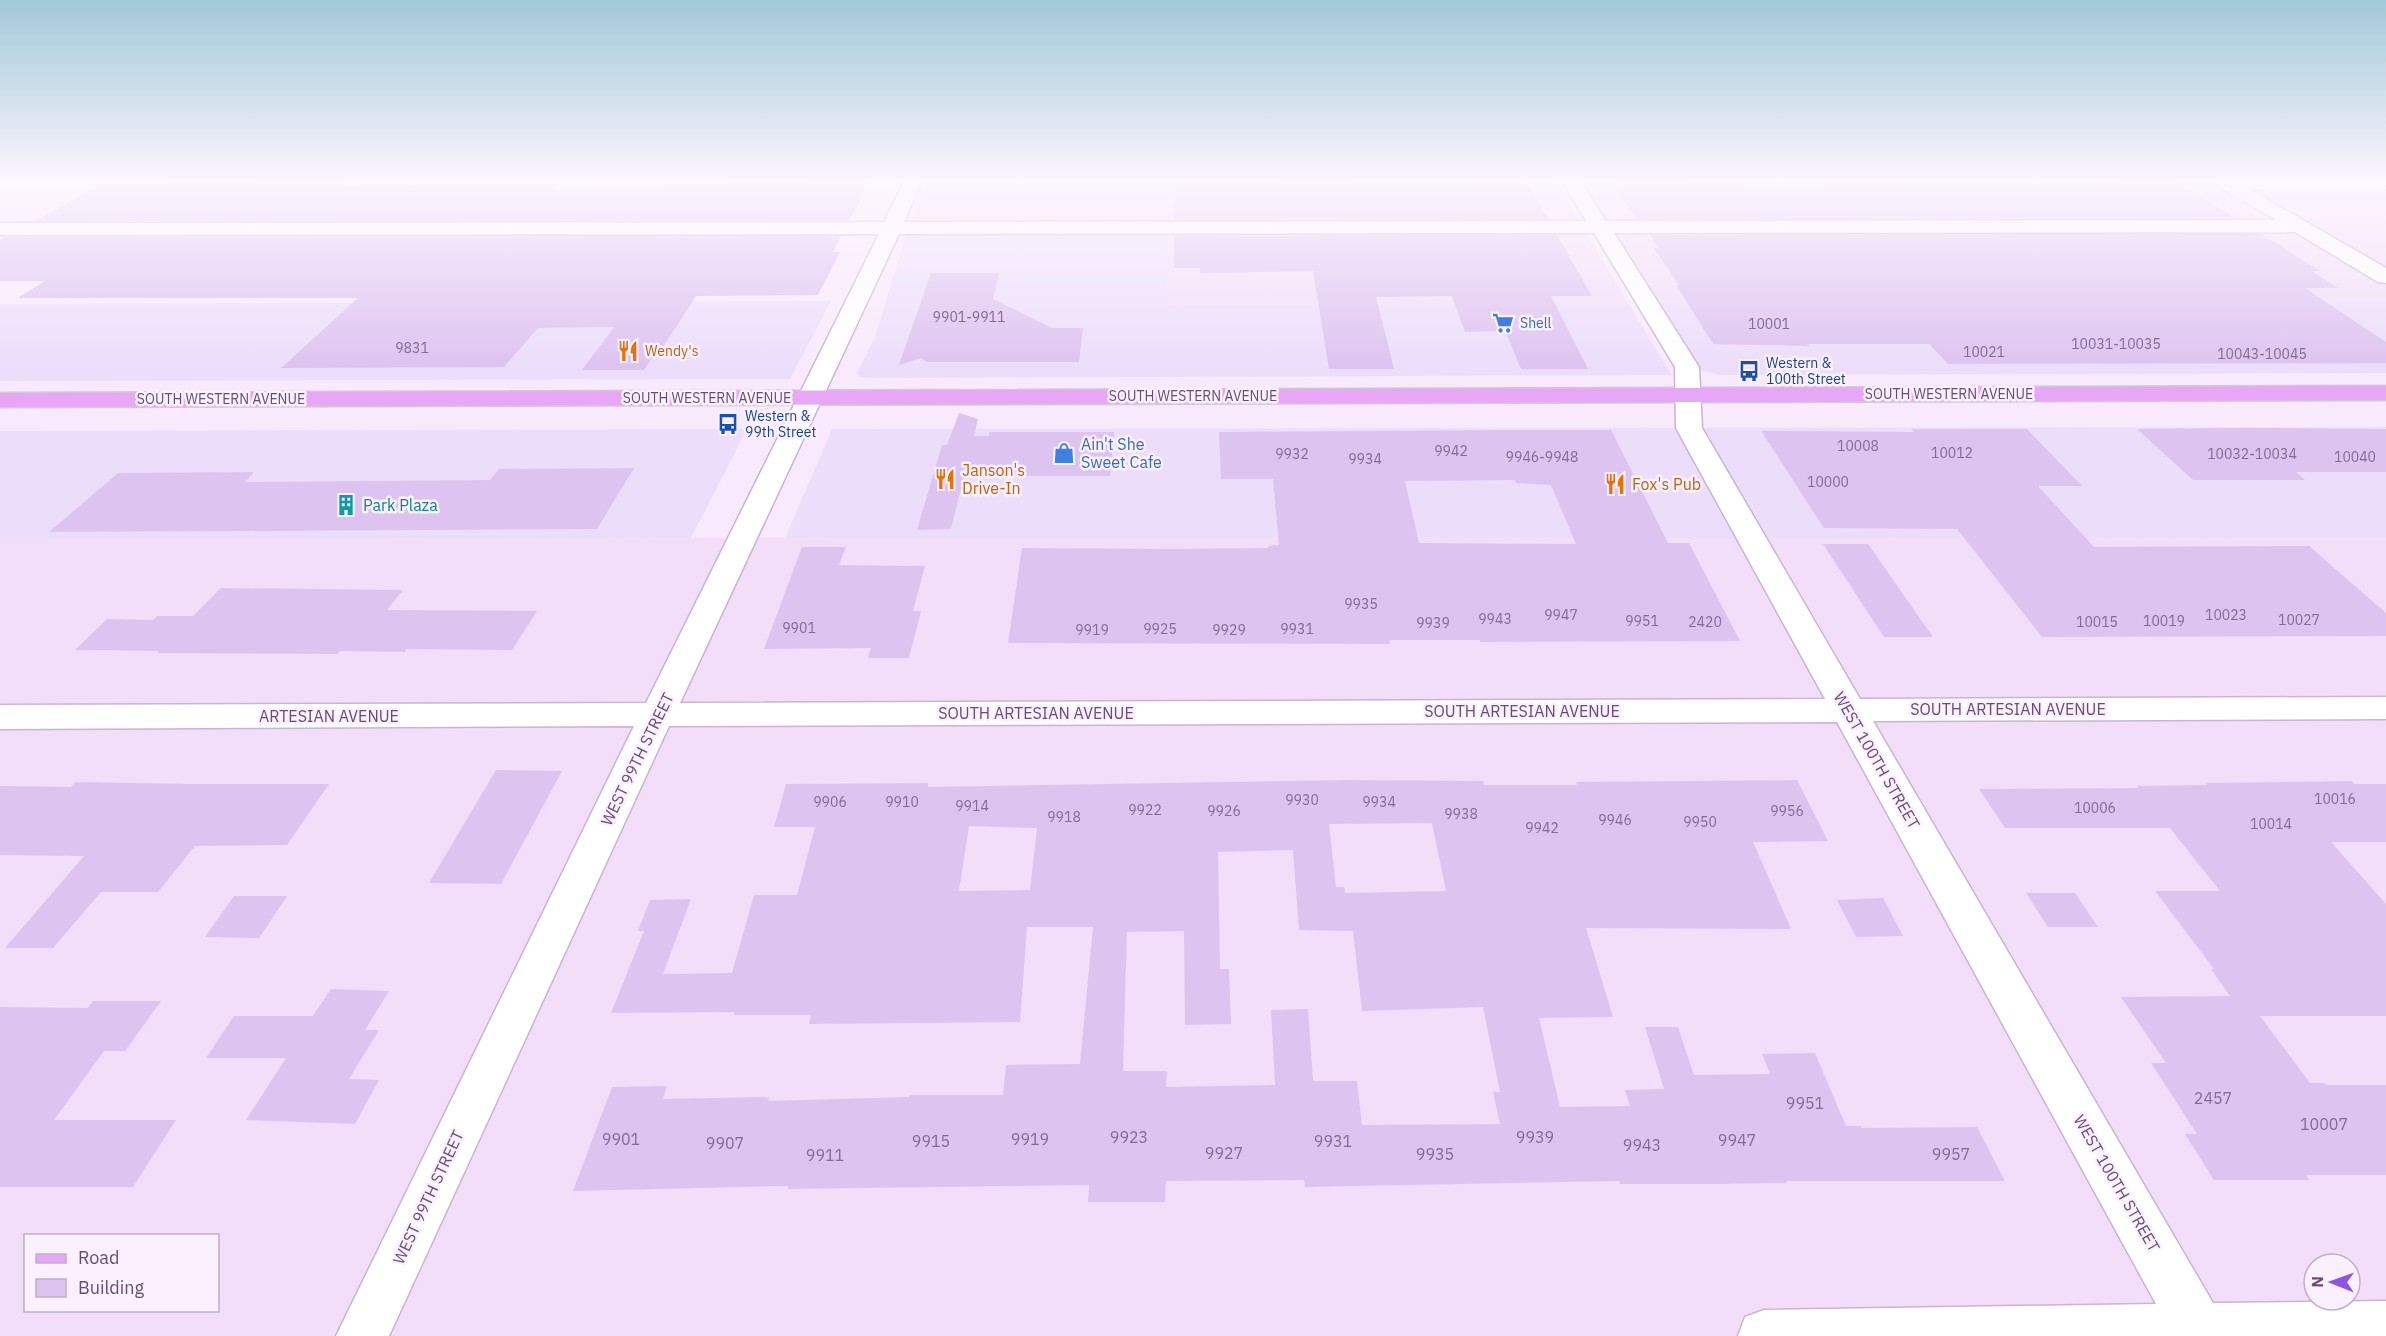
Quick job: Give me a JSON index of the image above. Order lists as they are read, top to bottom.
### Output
{
  "streets": {
    "main road": ["SOUTH WESTERN AVENUE"],
    "street": [
      "SOUTH ARTESIAN AVENUE",
      "ARTESIAN AVENUE",
      "WEST 99TH STREET",
      "WEST 100TH STREET"
    ]
  },
  "crossings": [
    ["SOUTH WESTERN AVENUE", "WEST 99TH STREET"],
    ["SOUTH WESTERN AVENUE", "WEST 100TH STREET"],
    ["SOUTH ARTESIAN AVENUE", "ARTESIAN AVENUE"],
    ["SOUTH ARTESIAN AVENUE", "WEST 99TH STREET"],
    ["SOUTH ARTESIAN AVENUE", "WEST 100TH STREET"],
    ["ARTESIAN AVENUE", "WEST 99TH STREET"]
  ],
  "places": {
    "supermarket": ["Shell"],
    "restaurant": ["Wendy's", "Janson's Drive-In", "Fox's Pub"],
    "bus stop": ["Western & 100th Street", "Western & 99th Street"],
    "shop": ["Ain't She Sweet Cafe"],
    "building": ["Park Plaza"]
  },
  "house_numbers": [
    "9901-9911",
    "10001",
    "10031-10035",
    "9831",
    "10021",
    "10043-10045",
    "10008",
    "9942",
    "10012",
    "9932",
    "10032-10034",
    "9946-9948",
    "10040",
    "9934",
    "10000",
    "9935",
    "9947",
    "10023",
    "9943",
    "10027",
    "9951",
    "10019",
    "2420",
    "10015",
    "9939",
    "9901",
    "9925",
    "9931",
    "9919",
    "9929",
    "10016",
    "9930",
    "9906",
    "9910",
    "9934",
    "9914",
    "10006",
    "9922",
    "9926",
    "9956",
    "9938",
    "9918",
    "9946",
    "9950",
    "10014",
    "9942",
    "2457",
    "9951",
    "10007",
    "9923",
    "9939",
    "9901",
    "9919",
    "9947",
    "9915",
    "9931",
    "9907",
    "9943",
    "9927",
    "9935",
    "9957",
    "9911"
  ],
  "legend": ["Road", "Building"],
  "north": "left"
}
